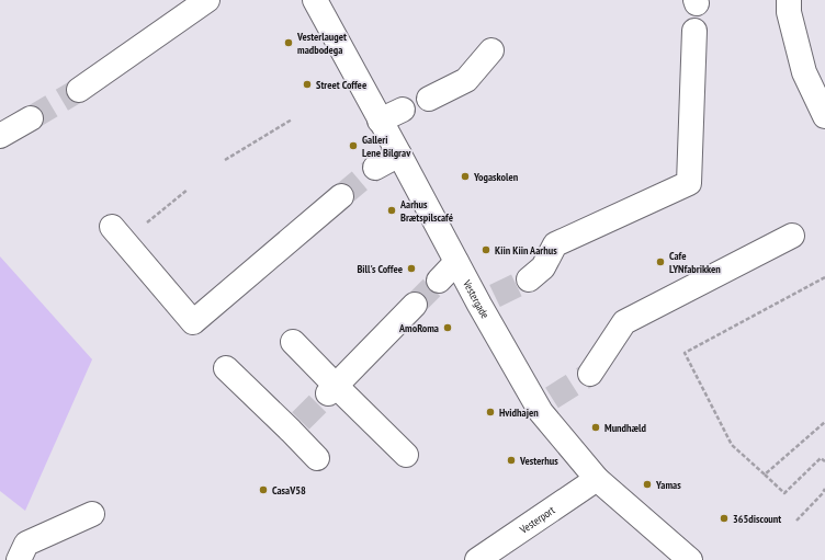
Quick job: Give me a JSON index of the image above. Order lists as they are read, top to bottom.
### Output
{
  "streets": {
    "street": ["Vestergade", "Vesterport"]
  },
  "crossings": [
    ["Vestergade", "Vesterport"]
  ],
  "places": [
    "Vesterlauget madbodega",
    "Street Coffee",
    "Galleri Lene Bilgrav",
    "Yogaskolen",
    "Aarhus Brætspilscafé",
    "Kiin Kiin Aarhus",
    "Cafe LYNfabrikken",
    "Bill's Coffee",
    "AmoRoma",
    "Hvidhajen",
    "Mundhæld",
    "Vesterhus",
    "Yamas",
    "CasaV58",
    "365discount"
  ]
}
